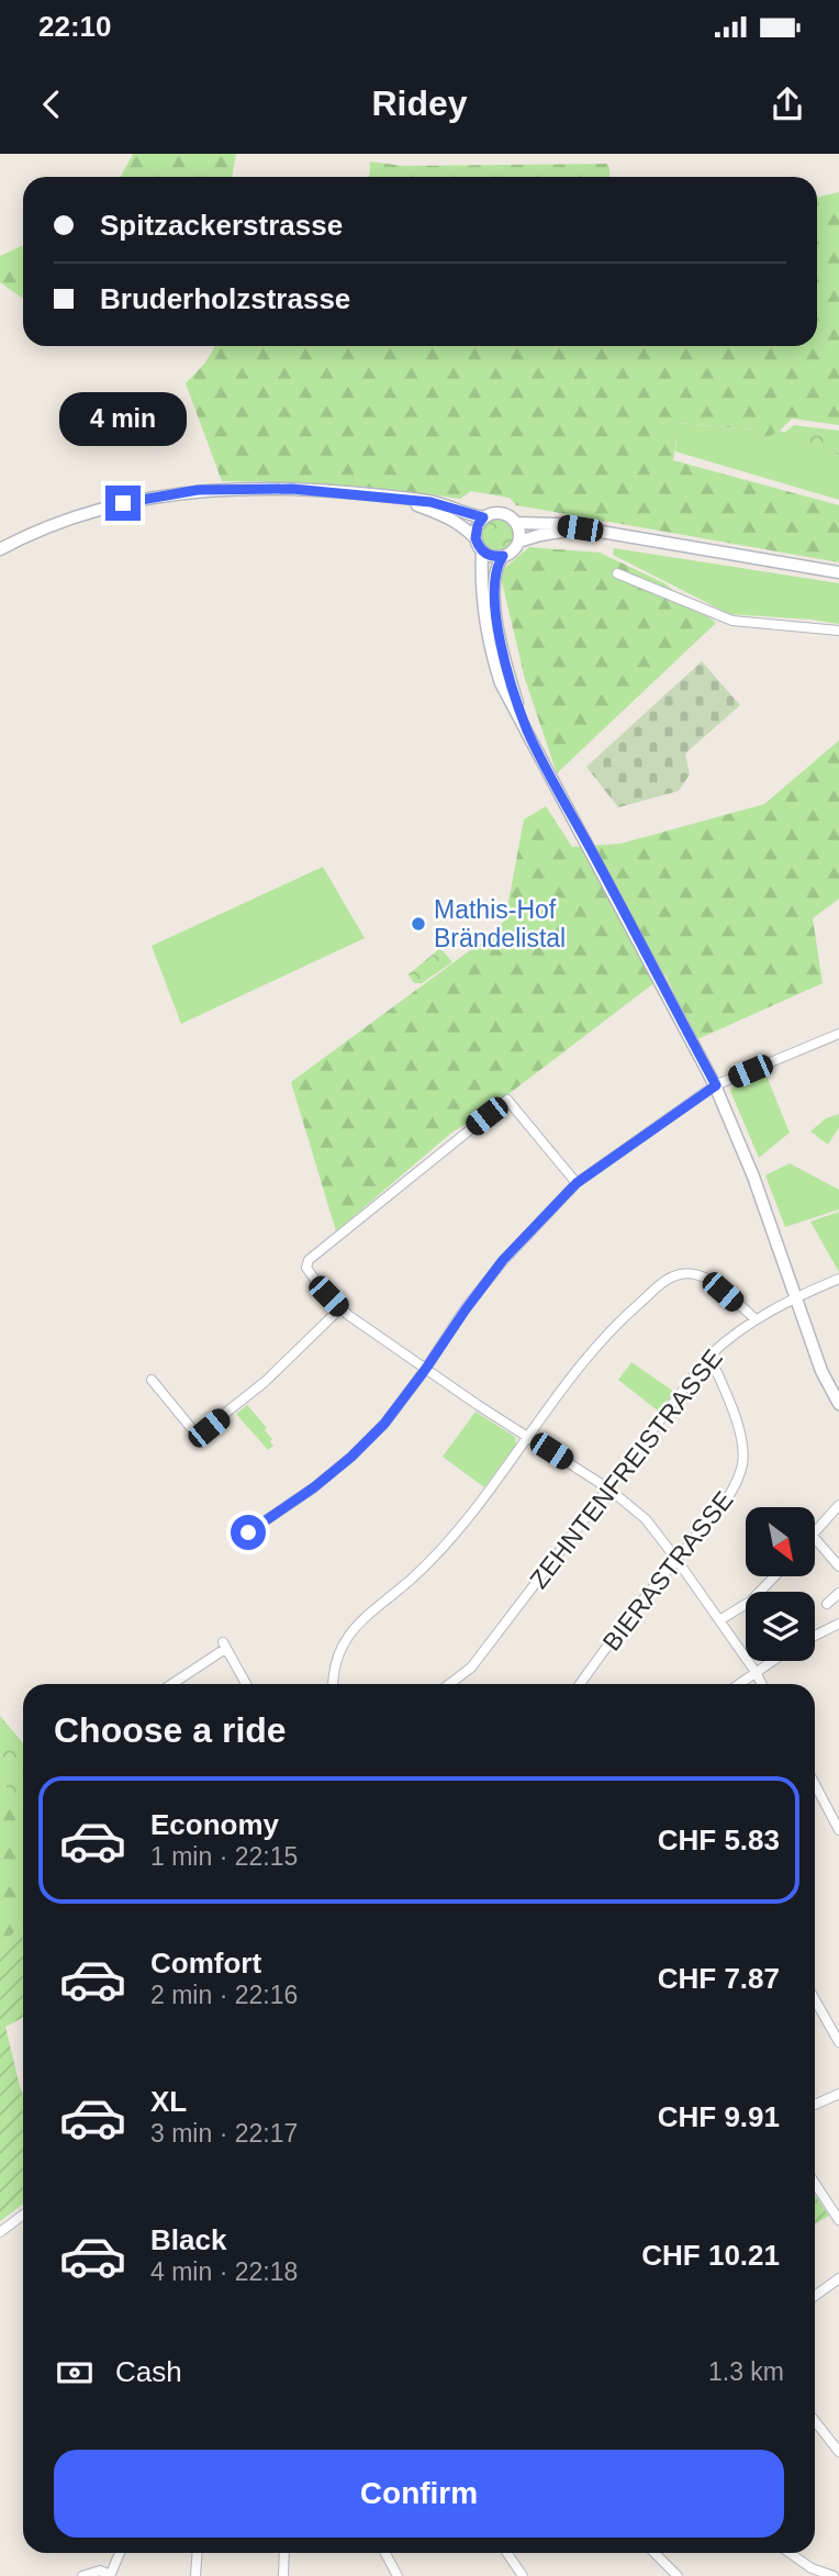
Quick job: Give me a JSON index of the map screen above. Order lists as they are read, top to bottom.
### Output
{
  "streets": {
    "street": ["ZEHNTENFREISTRASSE", "BIERASTRASSE"]
  },
  "crossings": [
    ["ZEHNTENFREISTRASSE", "BIERASTRASSE"]
  ],
  "places": ["Mathis-Hof Brändelistal"],
  "north": "bottom right",
  "page": {
    "status": "22:10",
    "header": "Ridey",
    "banner": ["Spitzackerstrasse", "Bruderholzstrasse"],
    "bubble": "4 min",
    "heading": "Choose a ride",
    "list": [
      {
        "name": "Economy",
        "note": "1 min · 22:15",
        "value": "CHF 5.83"
      },
      {
        "name": "Comfort",
        "note": "2 min · 22:16",
        "value": "CHF 7.87"
      },
      {
        "name": "XL",
        "note": "3 min · 22:17",
        "value": "CHF 9.91"
      },
      {
        "name": "Black",
        "note": "4 min · 22:18",
        "value": "CHF 10.21"
      }
    ],
    "pay": ["Cash", "1.3 km"],
    "buttons": "Confirm"
  }
}
